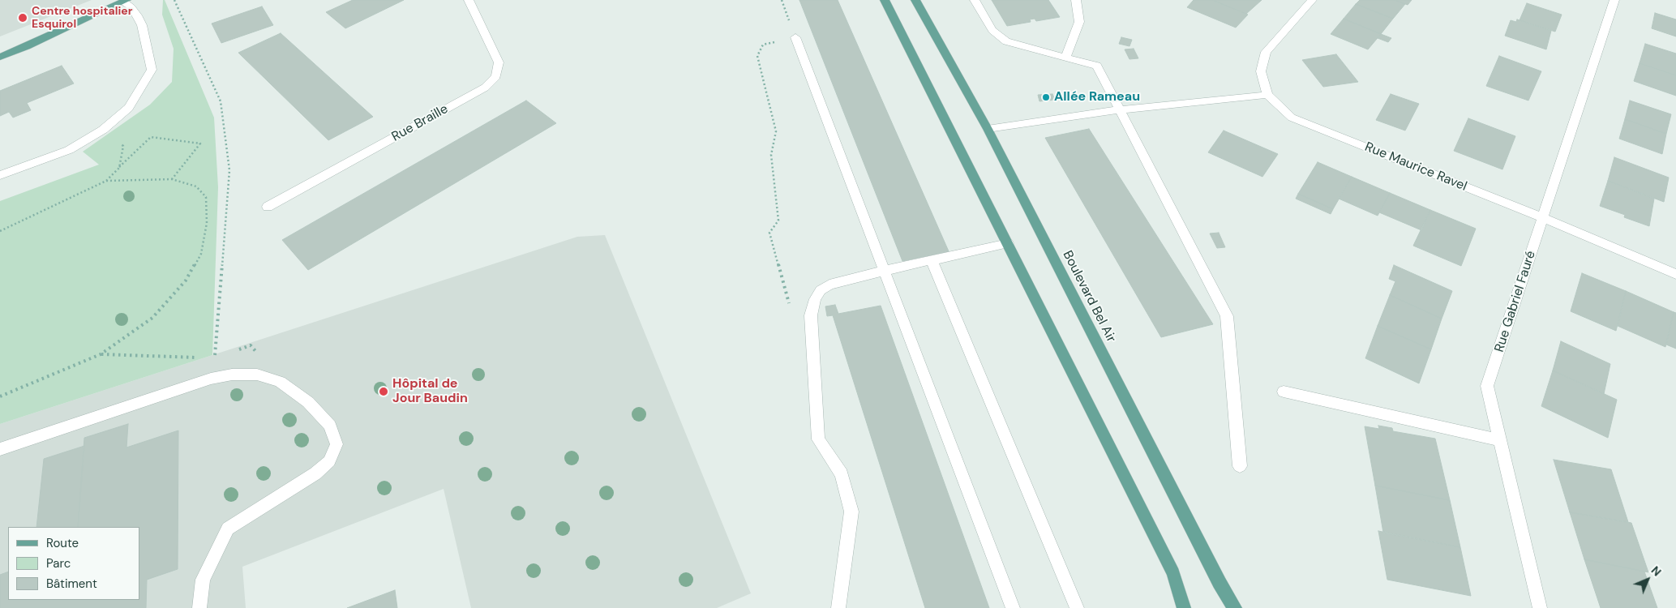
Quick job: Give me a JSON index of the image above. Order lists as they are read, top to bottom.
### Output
{
  "streets": {
    "main road": ["Boulevard Bel Air"],
    "street": ["Rue Braille", "Rue Maurice Ravel", "Rue Gabriel Fauré"]
  },
  "crossings": [
    ["Rue Maurice Ravel", "Rue Gabriel Fauré"]
  ],
  "places": ["Centre hospitalier Esquirol", "Allée Rameau", "Hôpital de Jour Baudin"],
  "legend": ["Route", "Parc", "Bâtiment"],
  "north": "top right"
}
